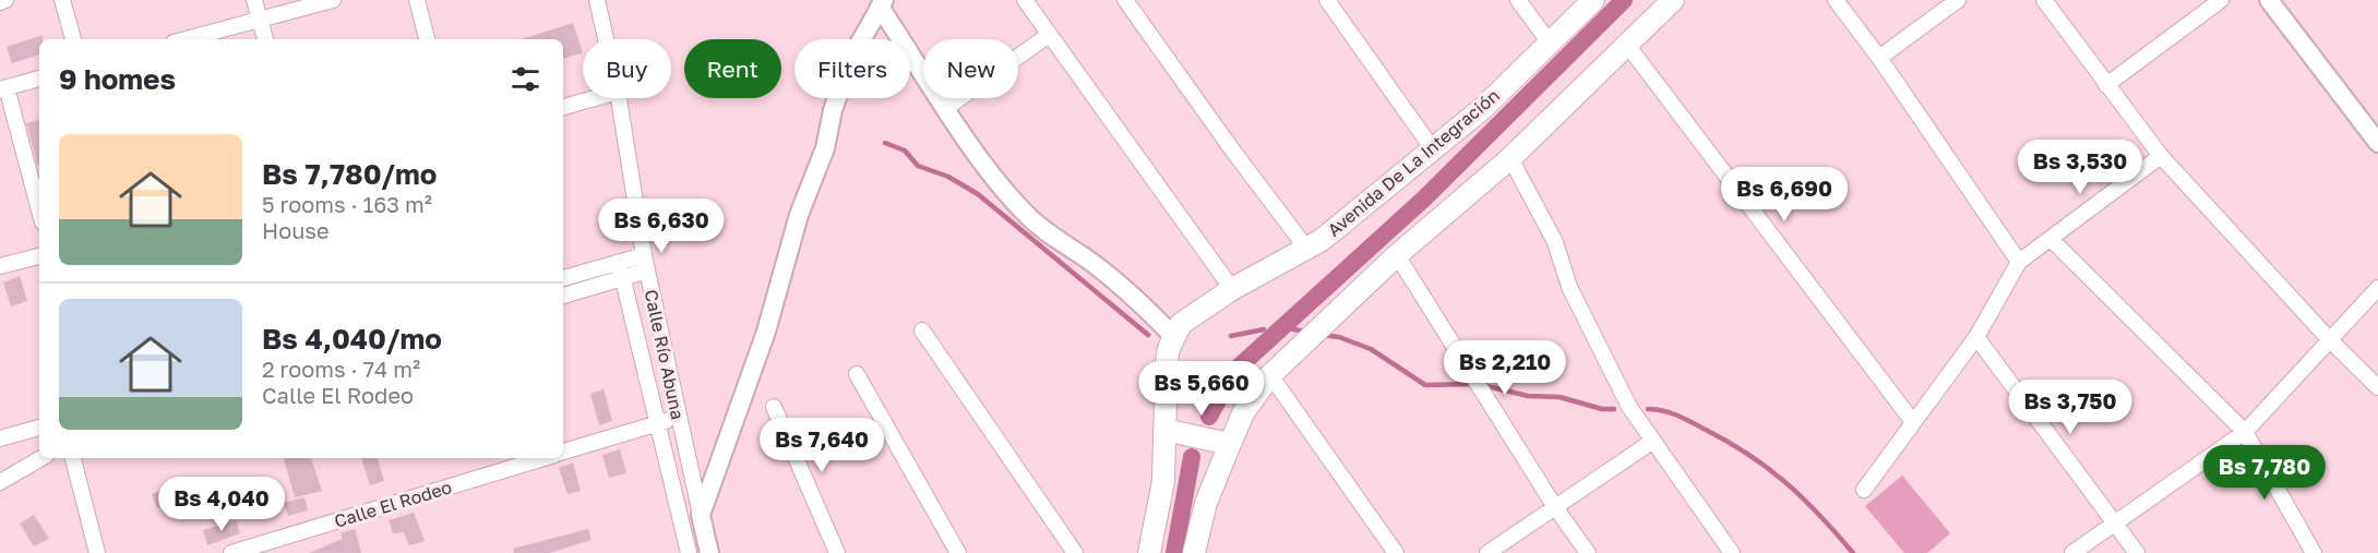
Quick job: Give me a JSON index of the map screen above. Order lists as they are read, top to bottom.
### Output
{
  "streets": {
    "main road": ["Avenida De La Integración"],
    "street": ["Calle Río Abuna", "Calle El Rodeo"]
  },
  "page": {
    "chip": [
      "Buy",
      "Rent",
      "Filters",
      "New"
    ],
    "heading": "9 homes",
    "list": [
      {
        "name": "Bs 7,780/mo",
        "note": "5 rooms · 163 m² · House"
      },
      {
        "name": "Bs 4,040/mo",
        "note": "2 rooms · 74 m² · Calle El Rodeo"
      }
    ],
    "price": [
      "Bs 3,530",
      "Bs 6,690",
      "Bs 6,630",
      "Bs 2,210",
      "Bs 5,660",
      "Bs 3,750",
      "Bs 7,640",
      "Bs 7,780",
      "Bs 4,040"
    ]
  }
}
